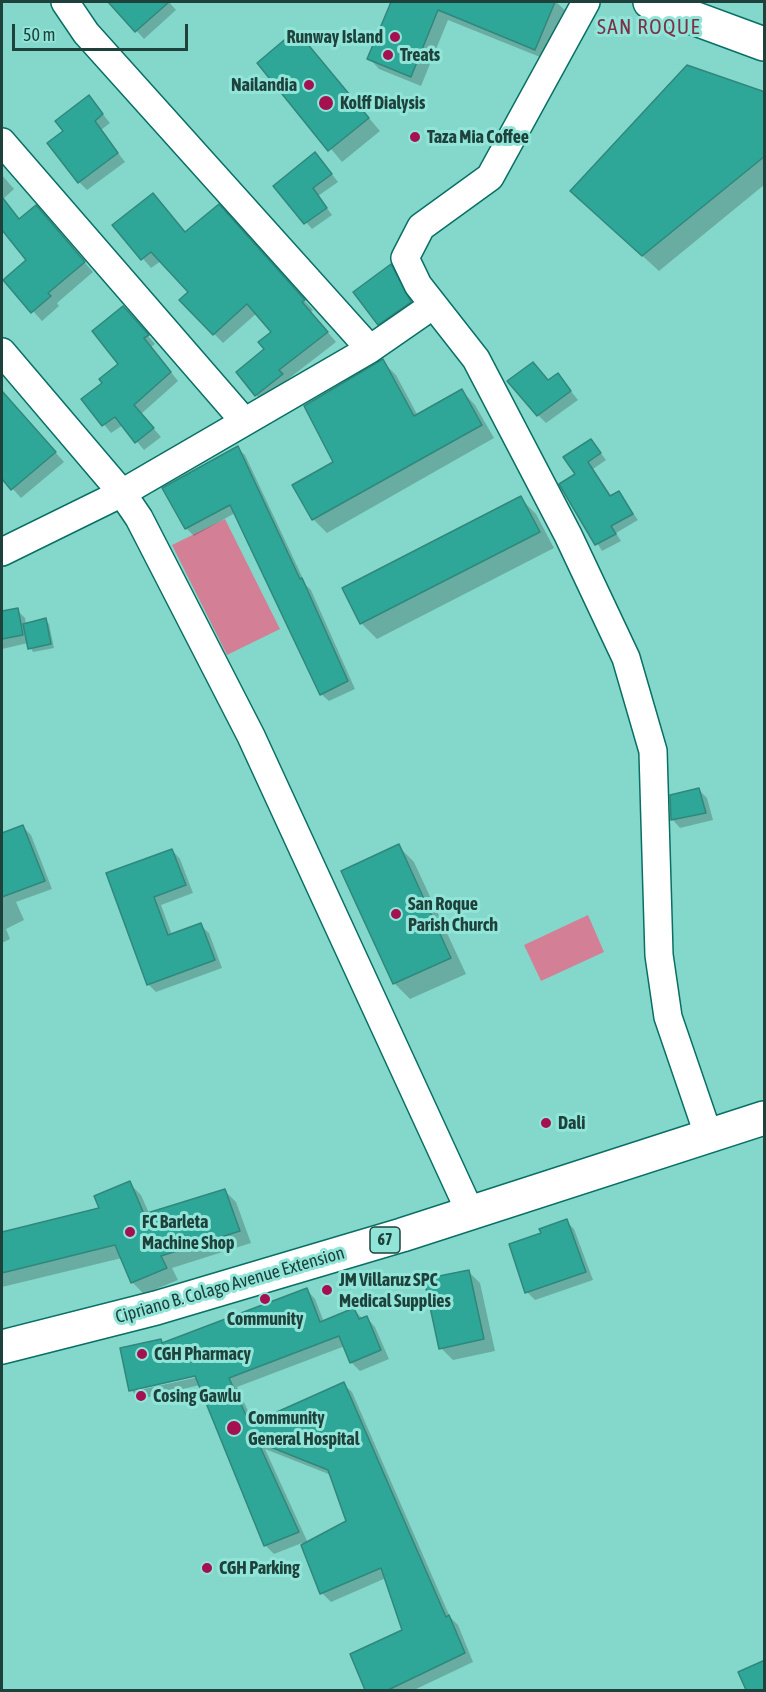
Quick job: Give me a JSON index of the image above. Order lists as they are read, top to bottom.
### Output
{
  "streets": {
    "main road": ["67", "Cipriano B. Colago Avenue Extension"]
  },
  "districts": ["SAN ROQUE"],
  "places": [
    "Runway Island",
    "Treats",
    "Nailandia",
    "Kolff Dialysis",
    "Taza Mia Coffee",
    "San Roque Parish Church",
    "Dali",
    "FC Barleta Machine Shop",
    "JM Villaruz SPC Medical Supplies",
    "Community",
    "CGH Pharmacy",
    "Cosing Gawlu",
    "Community General Hospital",
    "CGH Parking"
  ],
  "scale_bar": "50 m"
}
